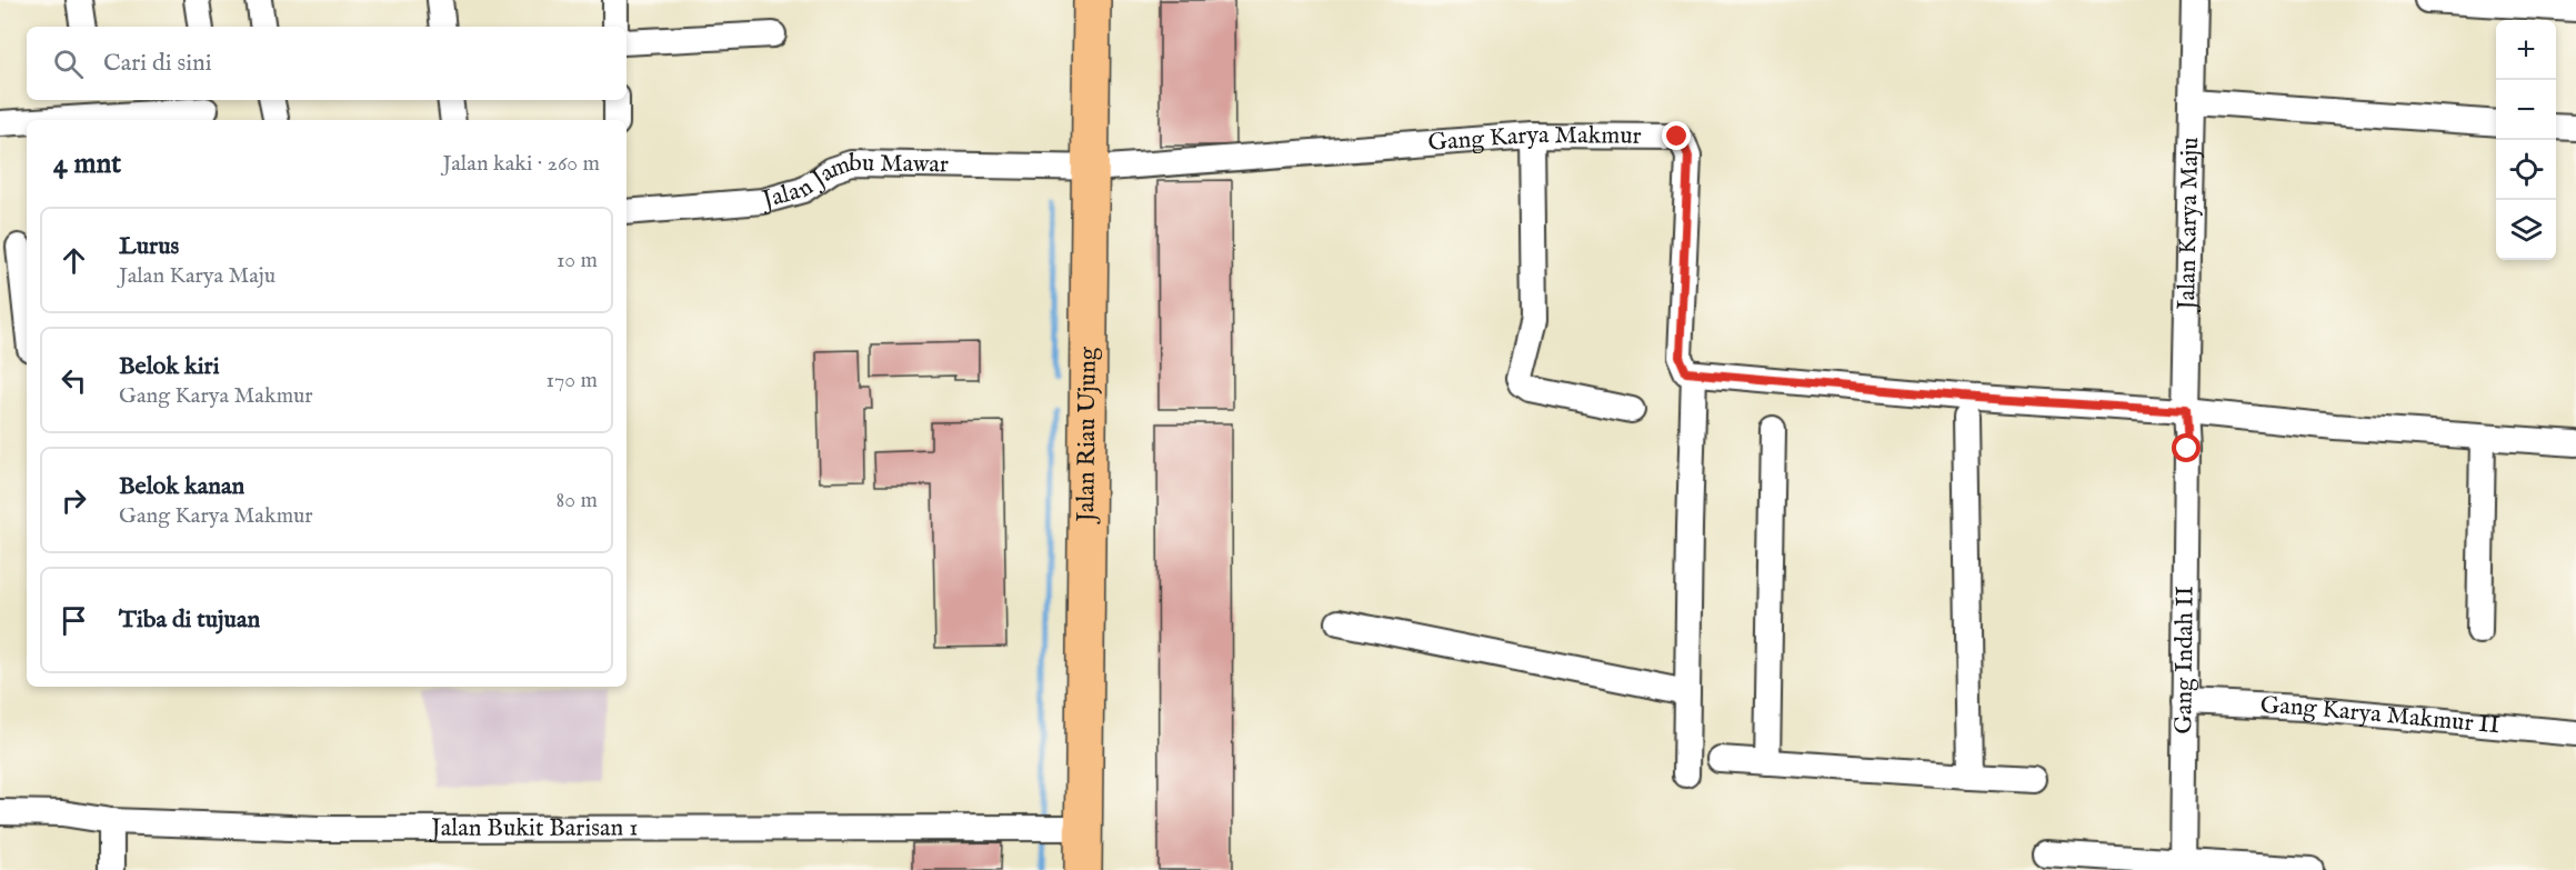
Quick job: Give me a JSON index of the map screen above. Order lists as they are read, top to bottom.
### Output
{
  "streets": {
    "main road": ["Jalan Riau Ujung"],
    "street": [
      "Gang Karya Makmur",
      "Jalan Jambu Mawar",
      "Jalan Karya Maju",
      "Gang Indah II",
      "Gang Karya Makmur II",
      "Jalan Bukit Barisan 1"
    ]
  },
  "crossings": [
    ["Gang Karya Makmur", "Jalan Jambu Mawar"],
    ["Gang Karya Makmur", "Jalan Riau Ujung"],
    ["Jalan Jambu Mawar", "Jalan Riau Ujung"],
    ["Jalan Karya Maju", "Gang Indah II"],
    ["Jalan Riau Ujung", "Jalan Bukit Barisan 1"],
    ["Gang Indah II", "Gang Karya Makmur II"]
  ],
  "page": {
    "map_buttons": ["+", "−"],
    "search": "Cari di sini",
    "heading": ["4 mnt", "Jalan kaki · 260 m"],
    "list": [
      ["Lurus", "Jalan Karya Maju", "10 m"],
      ["Belok kiri", "Gang Karya Makmur", "170 m"],
      ["Belok kanan", "Gang Karya Makmur", "80 m"],
      "Tiba di tujuan"
    ]
  }
}
